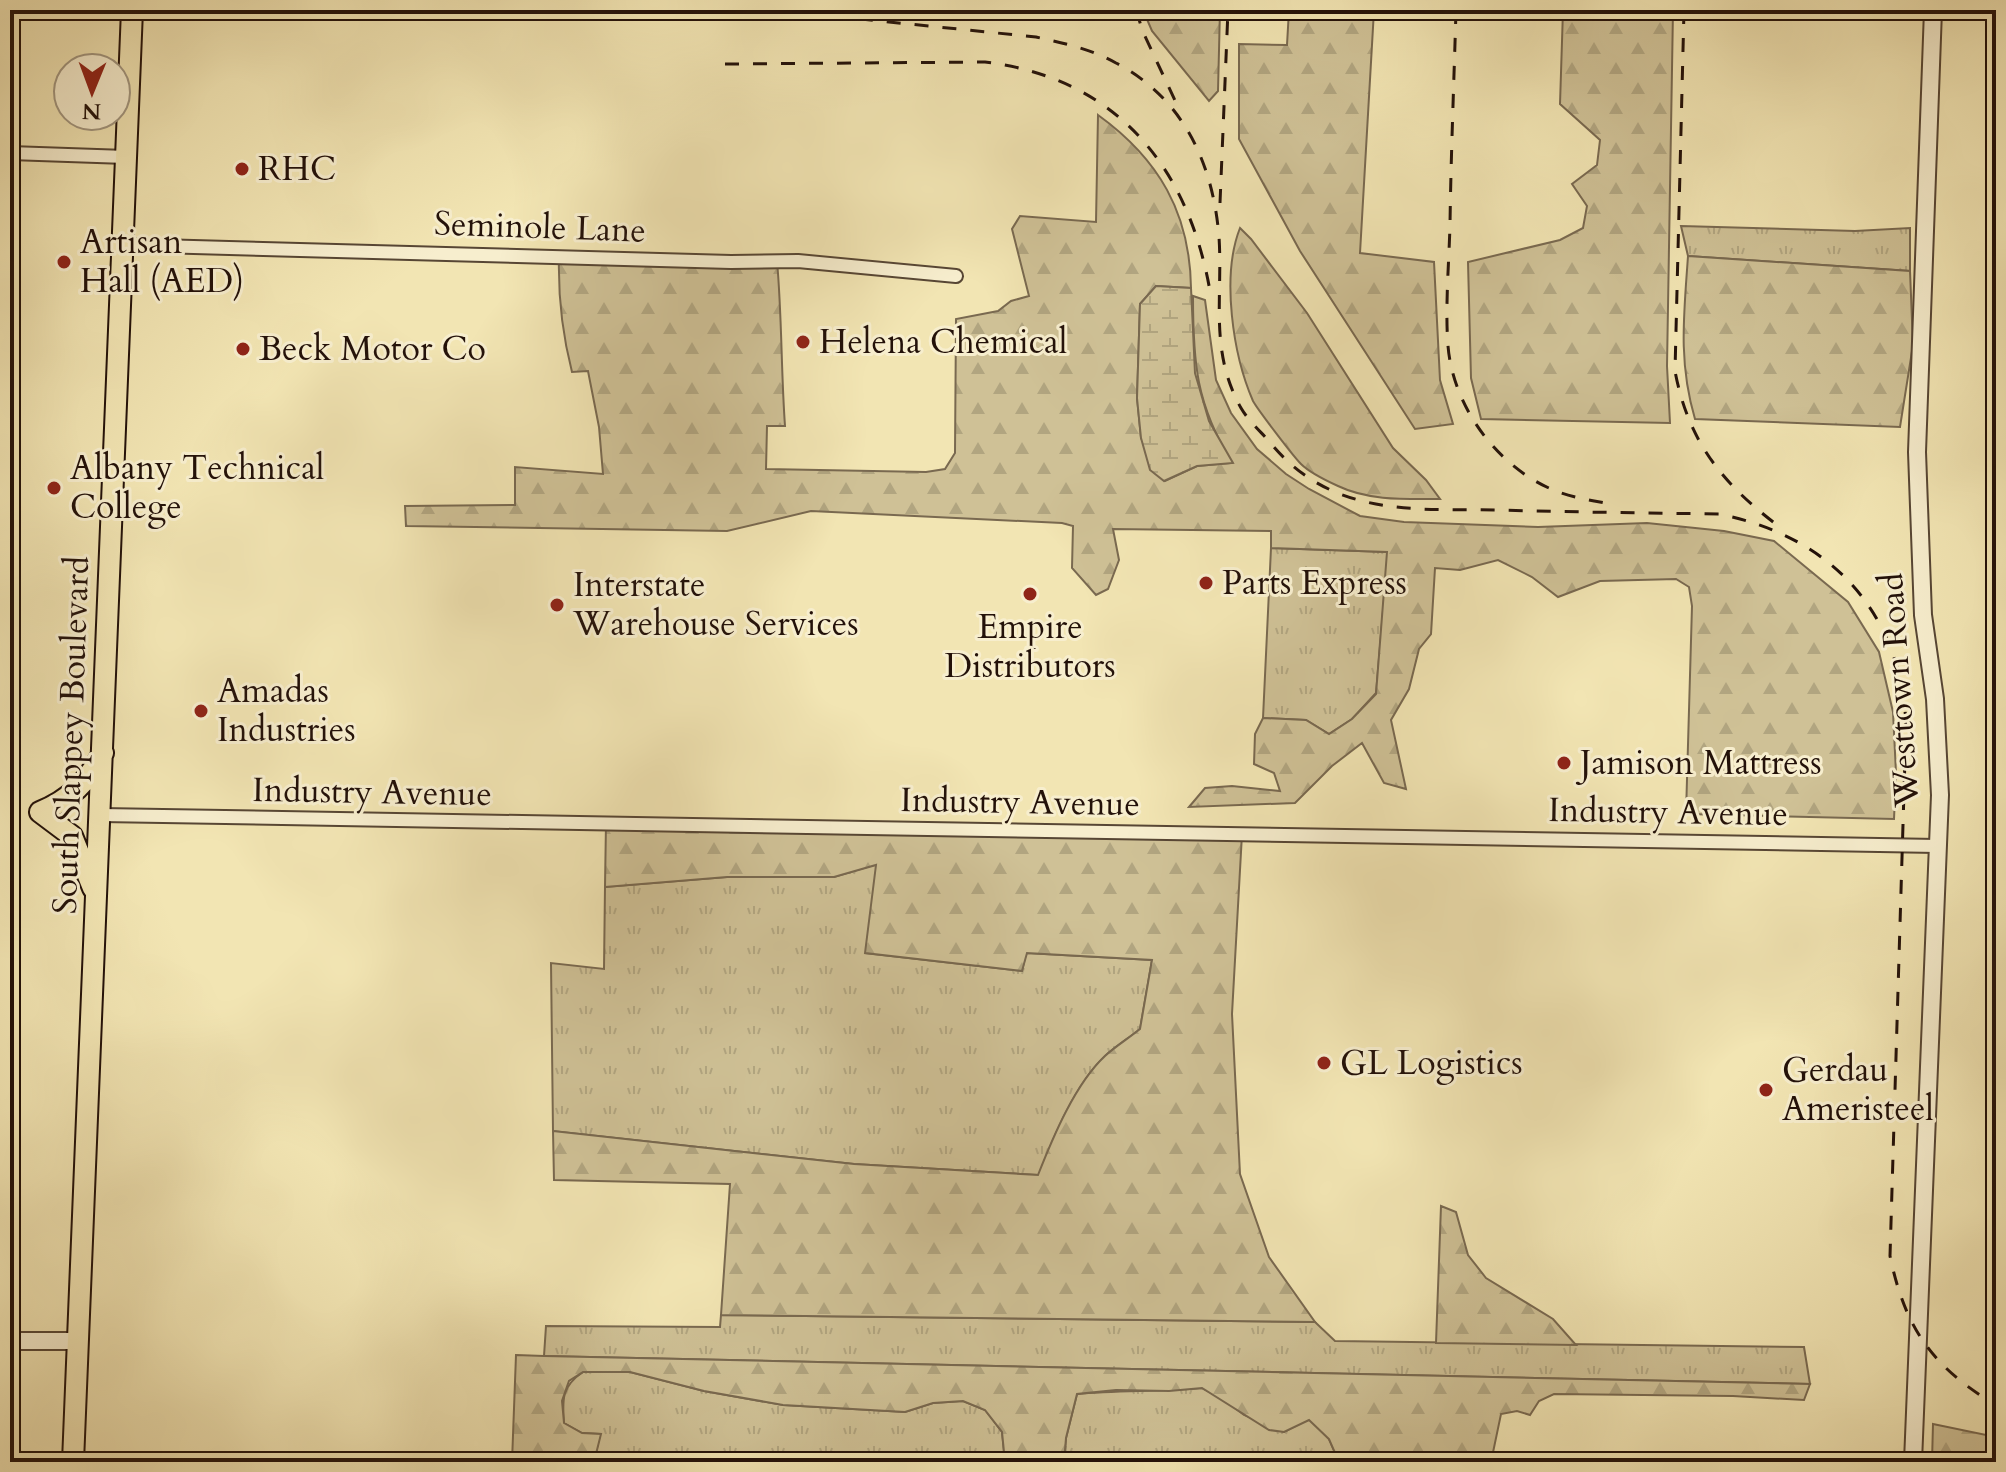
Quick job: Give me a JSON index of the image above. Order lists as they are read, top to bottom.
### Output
{
  "streets": {
    "main road": ["South Slappey Boulevard"],
    "street": ["Seminole Lane", "Westtown Road", "Industry Avenue"]
  },
  "crossings": [
    ["Seminole Lane", "South Slappey Boulevard"],
    ["Westtown Road", "Industry Avenue"],
    ["South Slappey Boulevard", "Industry Avenue"]
  ],
  "places": [
    "RHC",
    "Artisan Hall (AED)",
    "Helena Chemical",
    "Beck Motor Co",
    "Albany Technical College",
    "Parts Express",
    "Empire Distributors",
    "Interstate Warehouse Services",
    "Amadas Industries",
    "Jamison Mattress",
    "GL Logistics",
    "Gerdau Ameristeel"
  ],
  "north": "bottom"
}
